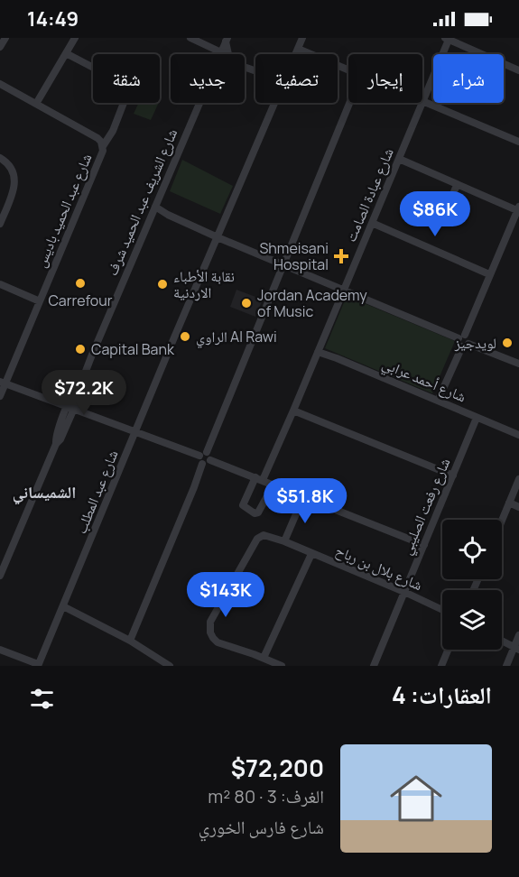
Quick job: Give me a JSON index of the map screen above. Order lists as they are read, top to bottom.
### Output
{
  "streets": {
    "street": [
      "شارع عبادة الصامت",
      "شارع الشريف عبد الحميد شرف",
      "شارع عبد الحميد باديس",
      "شارع أحمد عرابي",
      "شارع عبد المطلب",
      "شارع رفعت الصليبي",
      "شارع بلال بن رباح"
    ]
  },
  "crossings": [
    ["شارع عبادة الصامت", "شارع أحمد عرابي"],
    ["شارع أحمد عرابي", "شارع رفعت الصليبي"],
    ["شارع رفعت الصليبي", "شارع بلال بن رباح"]
  ],
  "districts": ["الشميساني"],
  "places": {
    "health": ["Shmeisani Hospital"],
    "other": [
      "Carrefour",
      "نقابة الأطباء الاردنية",
      "Jordan Academy of Music",
      "الراوي Al Rawi",
      "لويدجيز",
      "Capital Bank"
    ]
  },
  "page": {
    "status": "14:49",
    "chip": [
      "شراء",
      "إيجار",
      "تصفية",
      "جديد",
      "شقة"
    ],
    "price": [
      "$86K",
      "$72.2K",
      "$51.8K",
      "$143K"
    ],
    "heading": "العقارات: 4",
    "list": [
      {
        "name": "$72,200",
        "note": "الغرف: 3 · 80 m² · شارع فارس الخوري"
      }
    ]
  }
}
